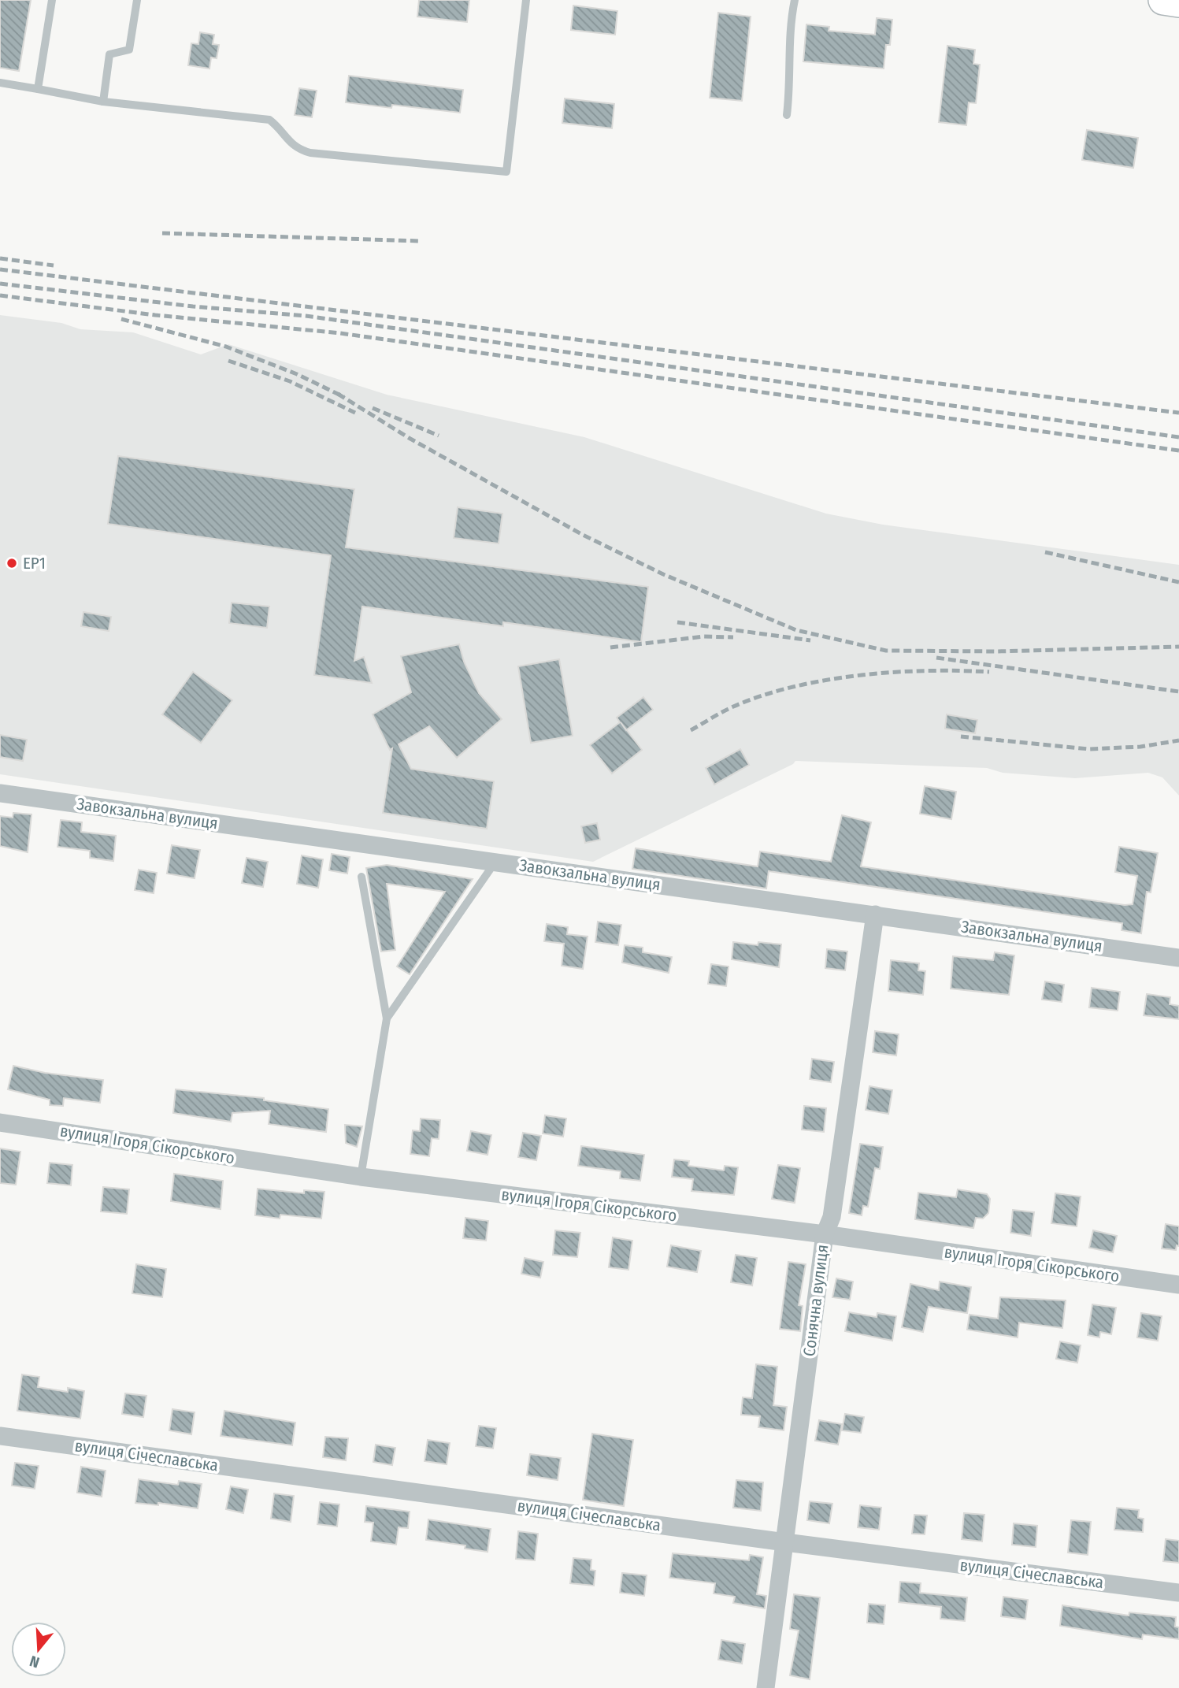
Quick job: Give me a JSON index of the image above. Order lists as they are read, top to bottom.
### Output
{
  "streets": {
    "street": [
      "Завокзальна вулиця",
      "вулиця Ігоря Сікорського",
      "Сонячна вулиця",
      "вулиця Січеславська"
    ]
  },
  "crossings": [
    ["Завокзальна вулиця", "Сонячна вулиця"],
    ["вулиця Ігоря Сікорського", "Сонячна вулиця"],
    ["Сонячна вулиця", "вулиця Січеславська"]
  ],
  "places": ["ЕР1"],
  "north": "bottom"
}
